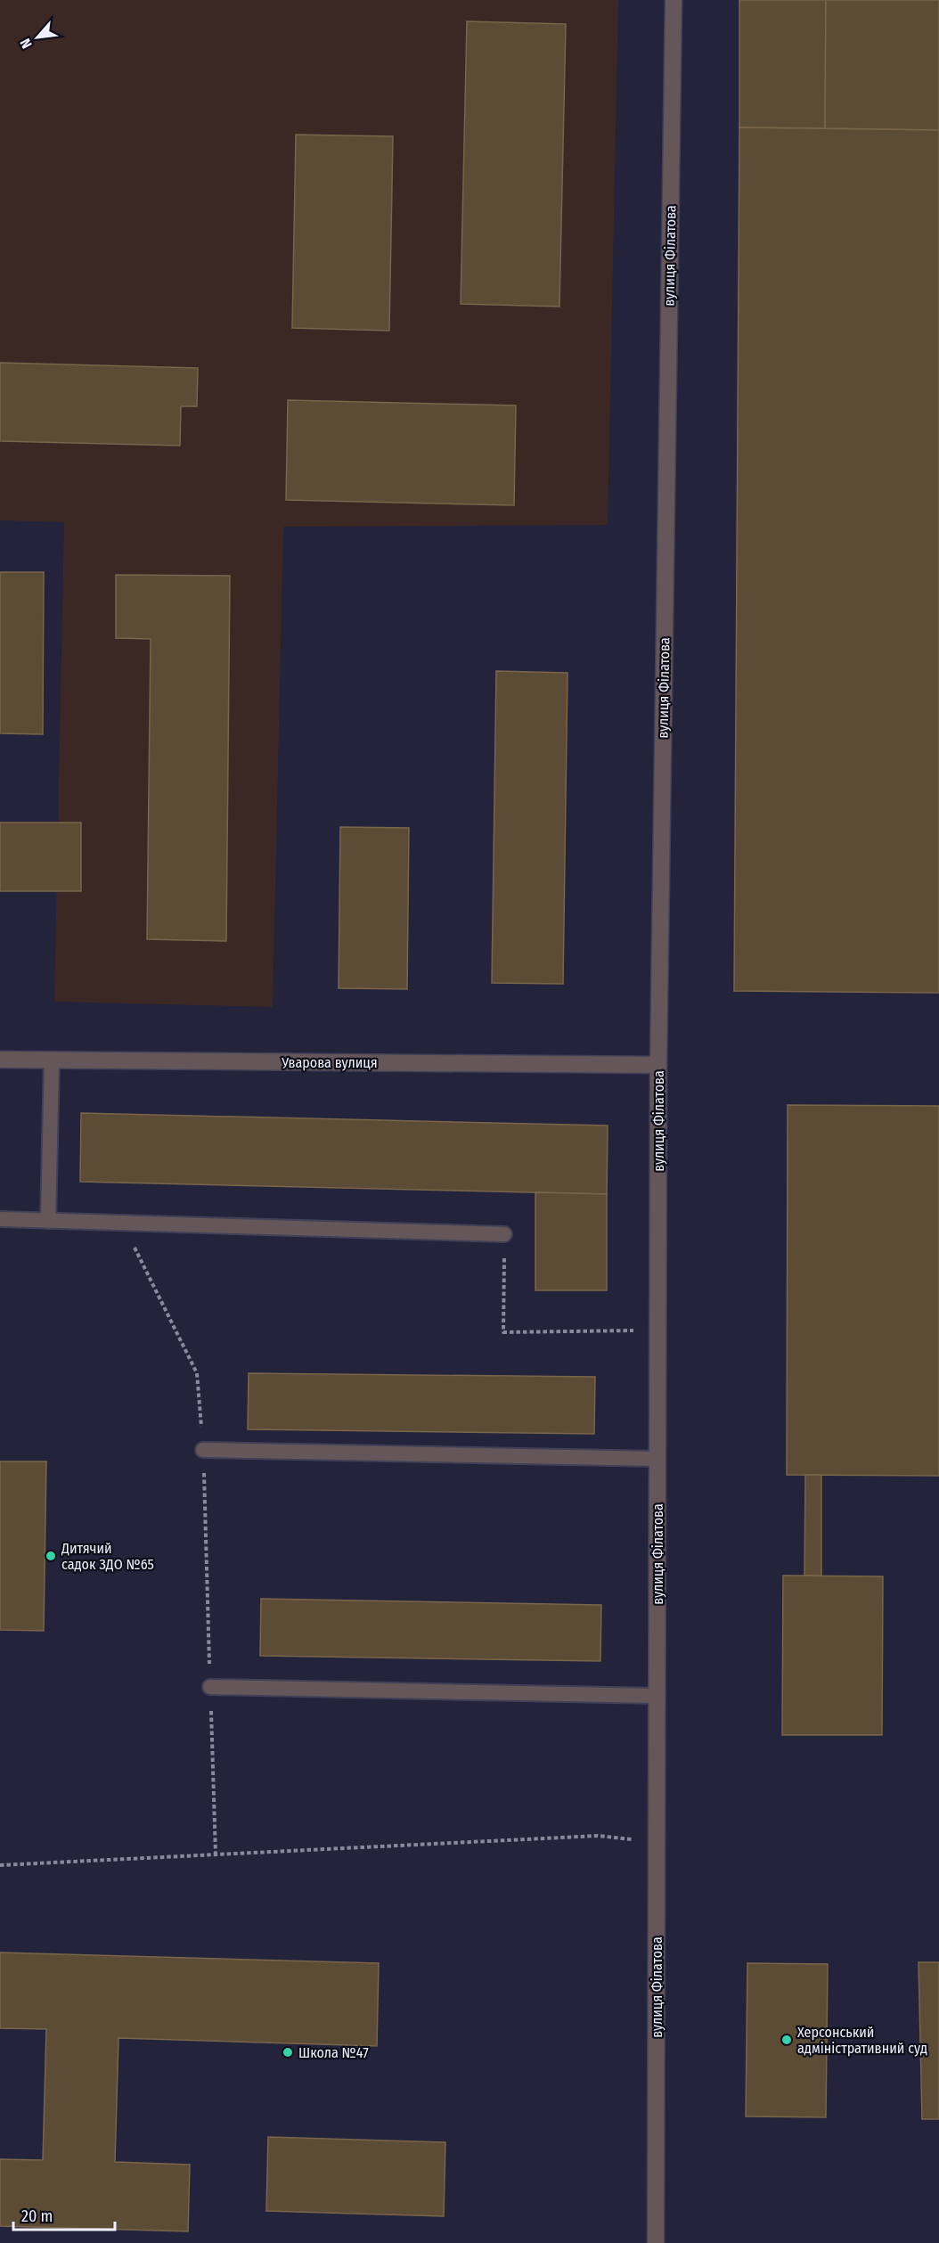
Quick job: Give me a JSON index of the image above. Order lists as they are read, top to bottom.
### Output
{
  "streets": {
    "street": ["вулиця Філатова", "Уварова вулиця"]
  },
  "crossings": [
    ["вулиця Філатова", "Уварова вулиця"]
  ],
  "places": ["Дитячий садок ЗДО №65", "Херсонський адміністративний суд", "Школа №47"],
  "scale_bar": "20 m",
  "north": "bottom left"
}
